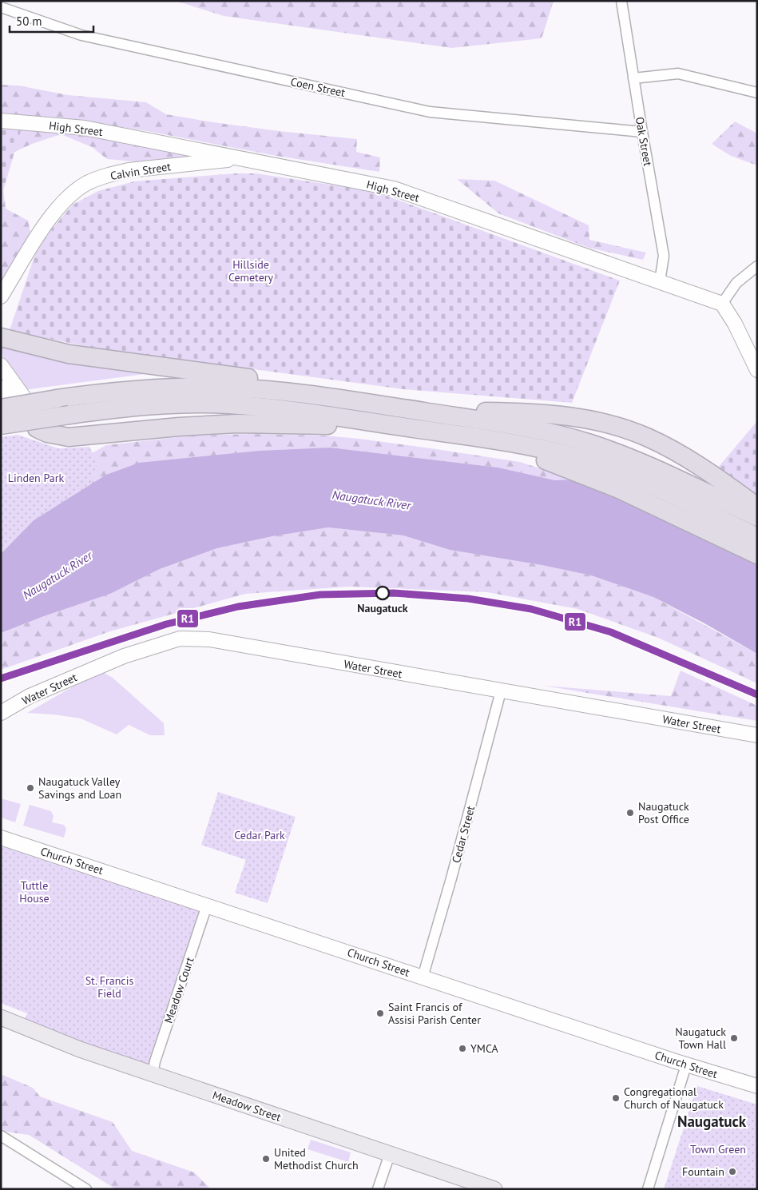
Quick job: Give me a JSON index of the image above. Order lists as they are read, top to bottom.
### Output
{
  "streets": {
    "main road": ["Meadow Street"],
    "street": [
      "Coen Street",
      "High Street",
      "Oak Street",
      "Calvin Street",
      "Water Street",
      "Cedar Street",
      "Church Street",
      "Meadow Court"
    ]
  },
  "crossings": [
    ["Coen Street", "Oak Street"],
    ["High Street", "Oak Street"],
    ["High Street", "Calvin Street"],
    ["Water Street", "Cedar Street"],
    ["Cedar Street", "Church Street"],
    ["Church Street", "Meadow Court"],
    ["Meadow Court", "Meadow Street"]
  ],
  "districts": ["Naugatuck"],
  "water": ["Naugatuck River"],
  "parks": [
    "Hillside Cemetery",
    "Linden Park",
    "Cedar Park",
    "Tuttle House",
    "St. Francis Field",
    "Town Green"
  ],
  "places": [
    "Naugatuck",
    "Naugatuck Valley Savings and Loan",
    "Naugatuck Post Office",
    "Saint Francis of Assisi Parish Center",
    "Naugatuck Town Hall",
    "YMCA",
    "Congregational Church of Naugatuck",
    "United Methodist Church",
    "Fountain"
  ],
  "lines": ["transit line R1"],
  "scale_bar": "50 m"
}
